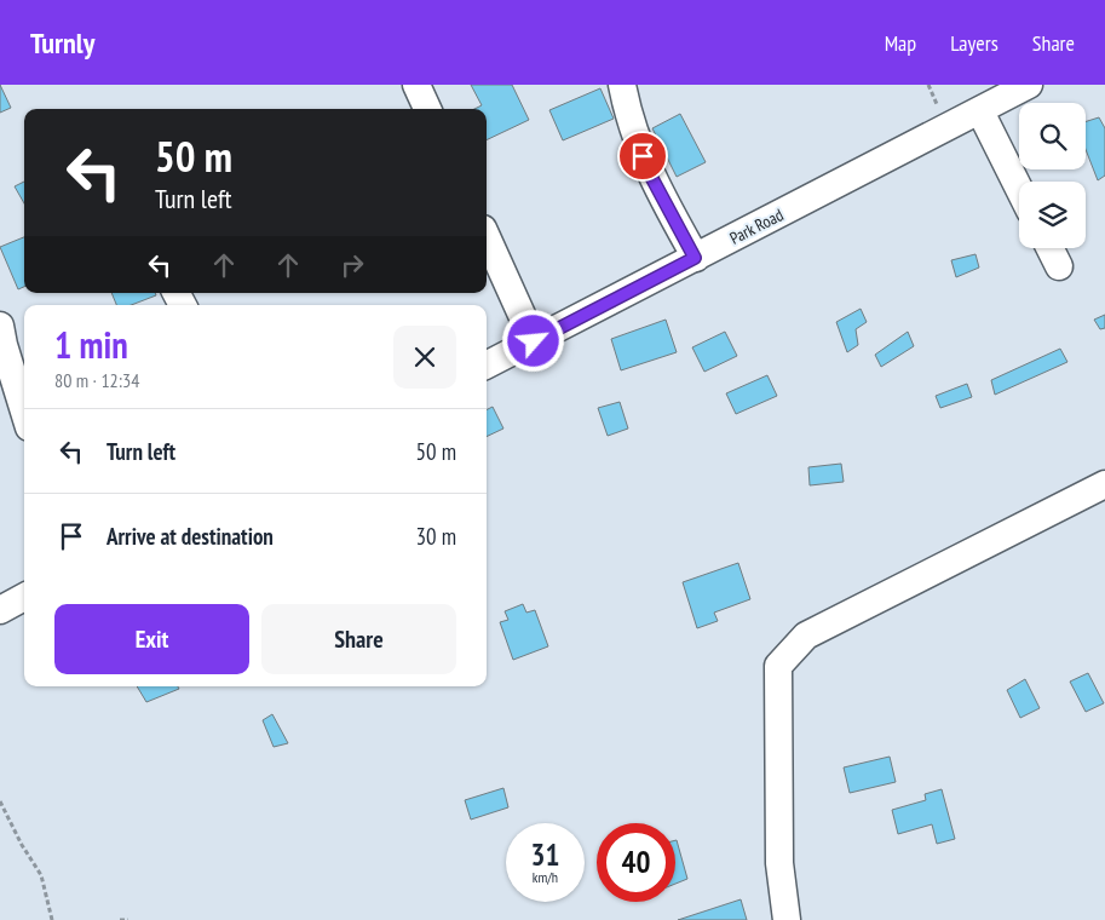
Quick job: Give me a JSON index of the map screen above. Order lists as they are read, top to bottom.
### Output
{
  "streets": {
    "street": ["Park Road"]
  },
  "page": {
    "header": "Turnly",
    "nav": ["Map", "Layers", "Share"],
    "turn": ["50 m", "Turn left"],
    "heading": ["1 min", "80 m · 12:34"],
    "list": [
      {
        "name": "Turn left",
        "value": "50 m"
      },
      {
        "name": "Arrive at destination",
        "value": "30 m"
      }
    ],
    "buttons": ["Exit", "Share"],
    "speed": "31 km/h",
    "limit": "40"
  }
}
